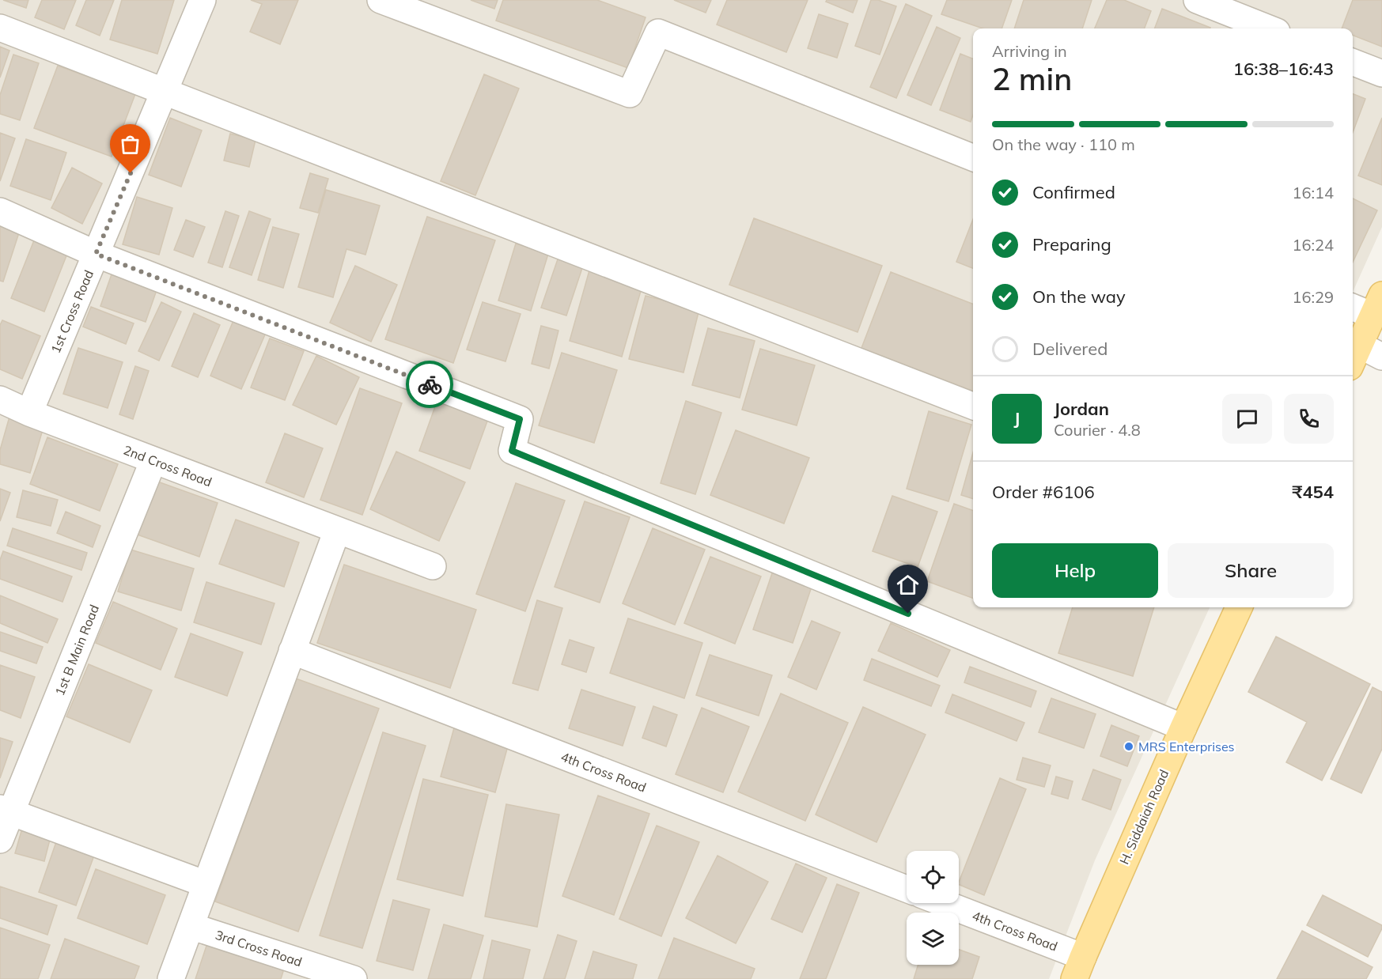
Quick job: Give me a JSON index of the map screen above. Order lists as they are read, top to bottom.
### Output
{
  "streets": {
    "main road": ["H. Siddaiah Road"],
    "street": [
      "1st Cross Road",
      "2nd Cross Road",
      "1st B Main Road",
      "4th Cross Road",
      "3rd Cross Road"
    ]
  },
  "crossings": [
    ["1st Cross Road", "2nd Cross Road"],
    ["2nd Cross Road", "1st B Main Road"],
    ["4th Cross Road", "H. Siddaiah Road"]
  ],
  "places": ["MRS Enterprises"],
  "page": {
    "heading": ["2 min", "Arriving in", "16:38–16:43"],
    "panel": [
      "Jordan",
      "Courier · 4.8",
      "Order #6106",
      "₹454"
    ],
    "bar": "On the way · 110 m",
    "list": [
      ["Confirmed", "16:14"],
      ["Preparing", "16:24"],
      ["On the way", "16:29"],
      "Delivered"
    ],
    "round": "J",
    "buttons": ["Help", "Share"]
  }
}
